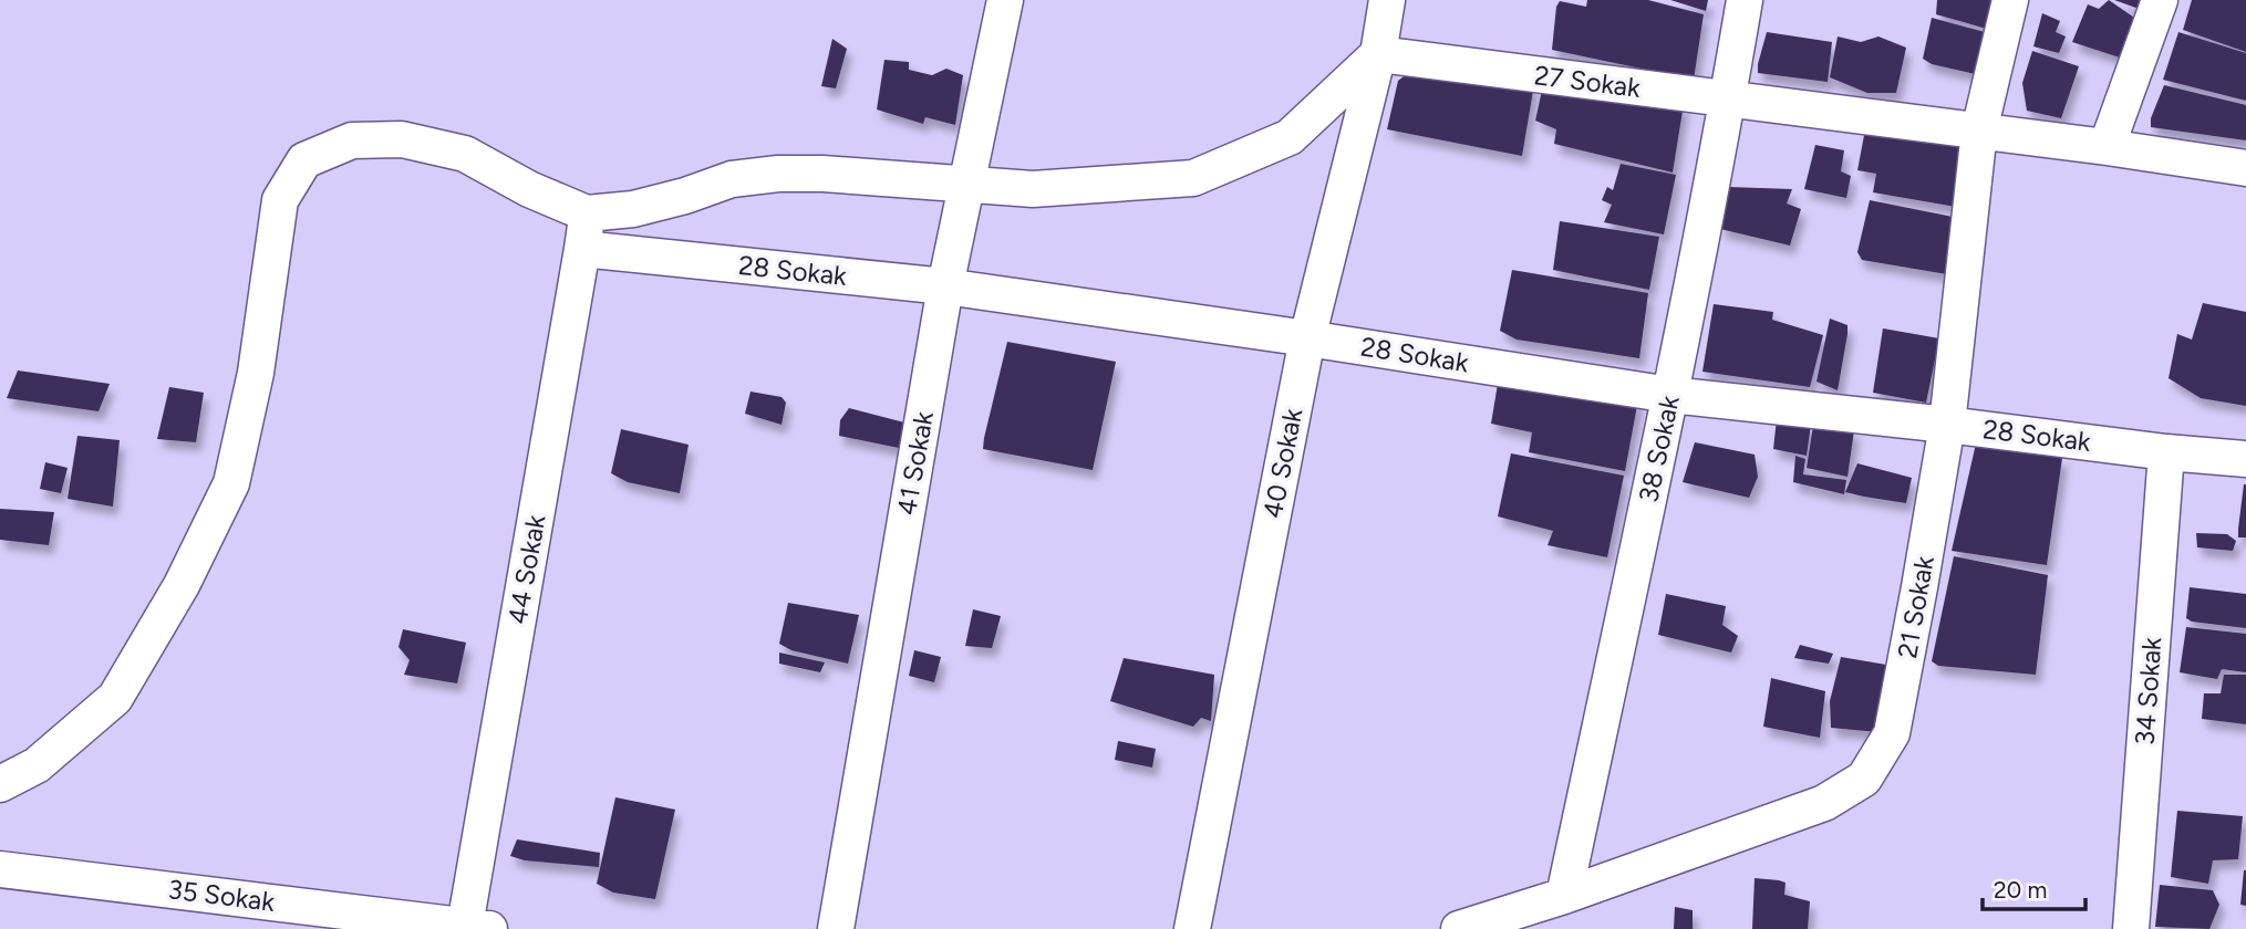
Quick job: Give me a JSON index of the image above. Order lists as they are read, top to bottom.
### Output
{
  "streets": {
    "street": [
      "27 Sokak",
      "28 Sokak",
      "38 Sokak",
      "41 Sokak",
      "40 Sokak",
      "44 Sokak",
      "21 Sokak",
      "34 Sokak",
      "35 Sokak"
    ]
  },
  "crossings": [
    ["27 Sokak", "38 Sokak"],
    ["27 Sokak", "40 Sokak"],
    ["27 Sokak", "21 Sokak"],
    ["28 Sokak", "38 Sokak"],
    ["28 Sokak", "41 Sokak"],
    ["28 Sokak", "40 Sokak"],
    ["28 Sokak", "44 Sokak"],
    ["28 Sokak", "21 Sokak"],
    ["28 Sokak", "34 Sokak"],
    ["38 Sokak", "21 Sokak"],
    ["44 Sokak", "35 Sokak"]
  ],
  "scale_bar": "20 m"
}
